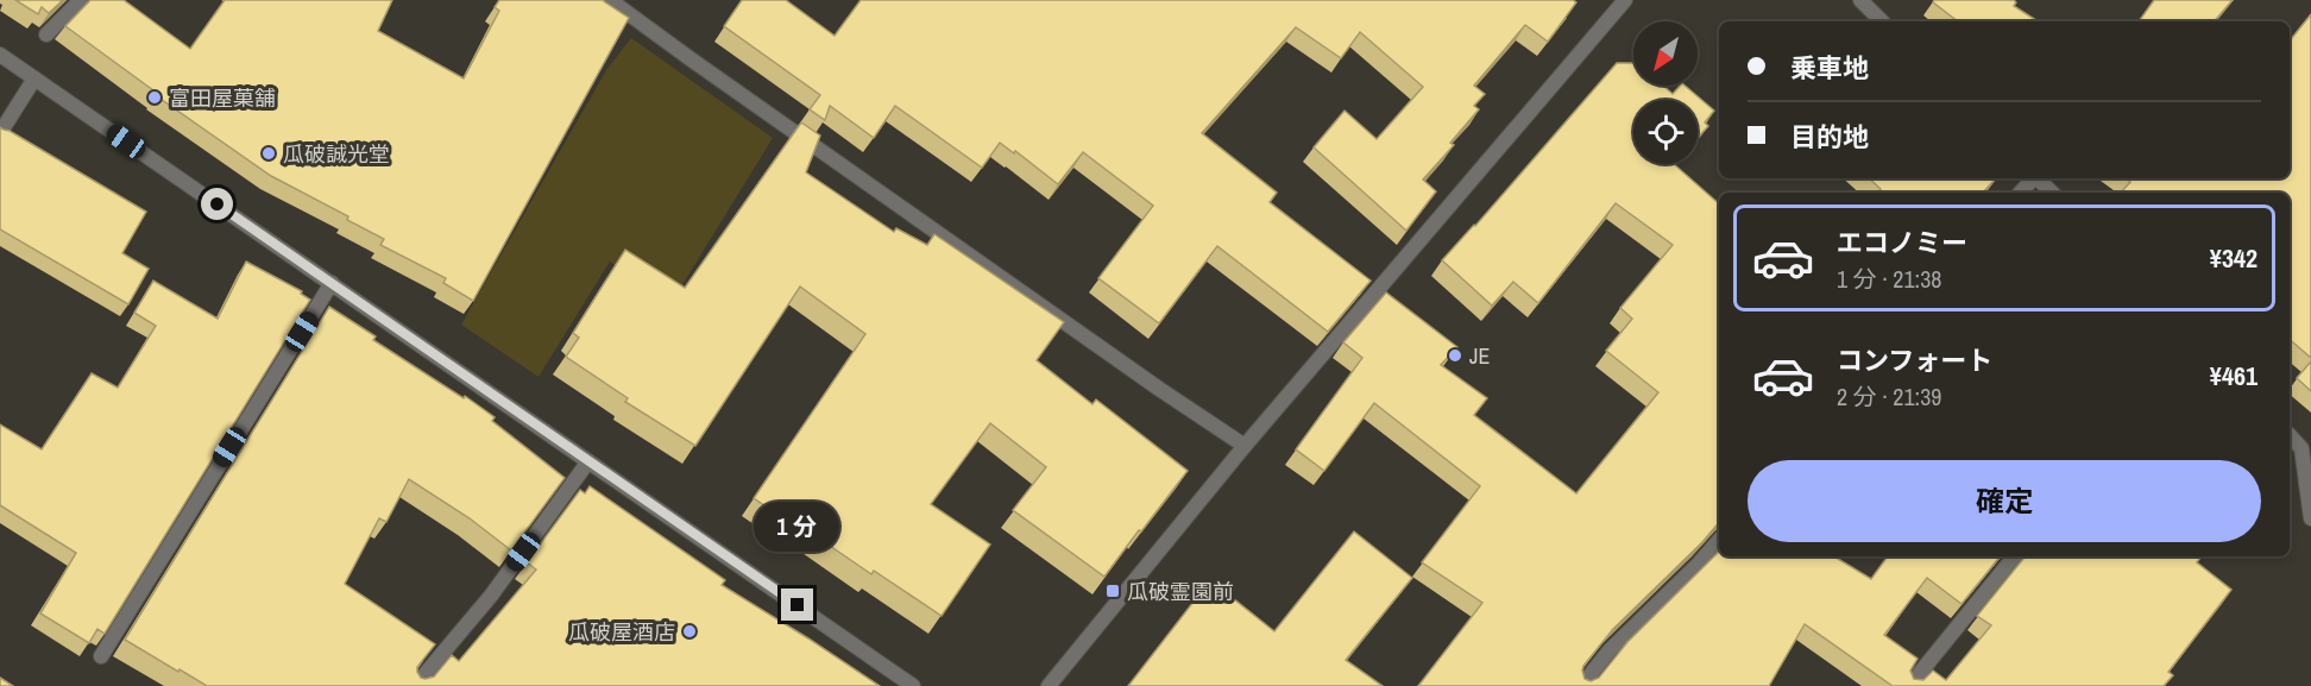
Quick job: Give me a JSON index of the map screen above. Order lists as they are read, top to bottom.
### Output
{
  "places": {
    "other": [
      "富田屋菓舗",
      "瓜破誠光堂",
      "JE",
      "瓜破屋酒店"
    ],
    "transit": ["瓜破霊園前"]
  },
  "north": "bottom left",
  "page": {
    "banner": ["乗車地", "目的地"],
    "list": [
      {
        "name": "エコノミー",
        "note": "1 分 · 21:38",
        "value": "¥342"
      },
      {
        "name": "コンフォート",
        "note": "2 分 · 21:39",
        "value": "¥461"
      }
    ],
    "buttons": "確定",
    "bubble": "1 分"
  }
}
